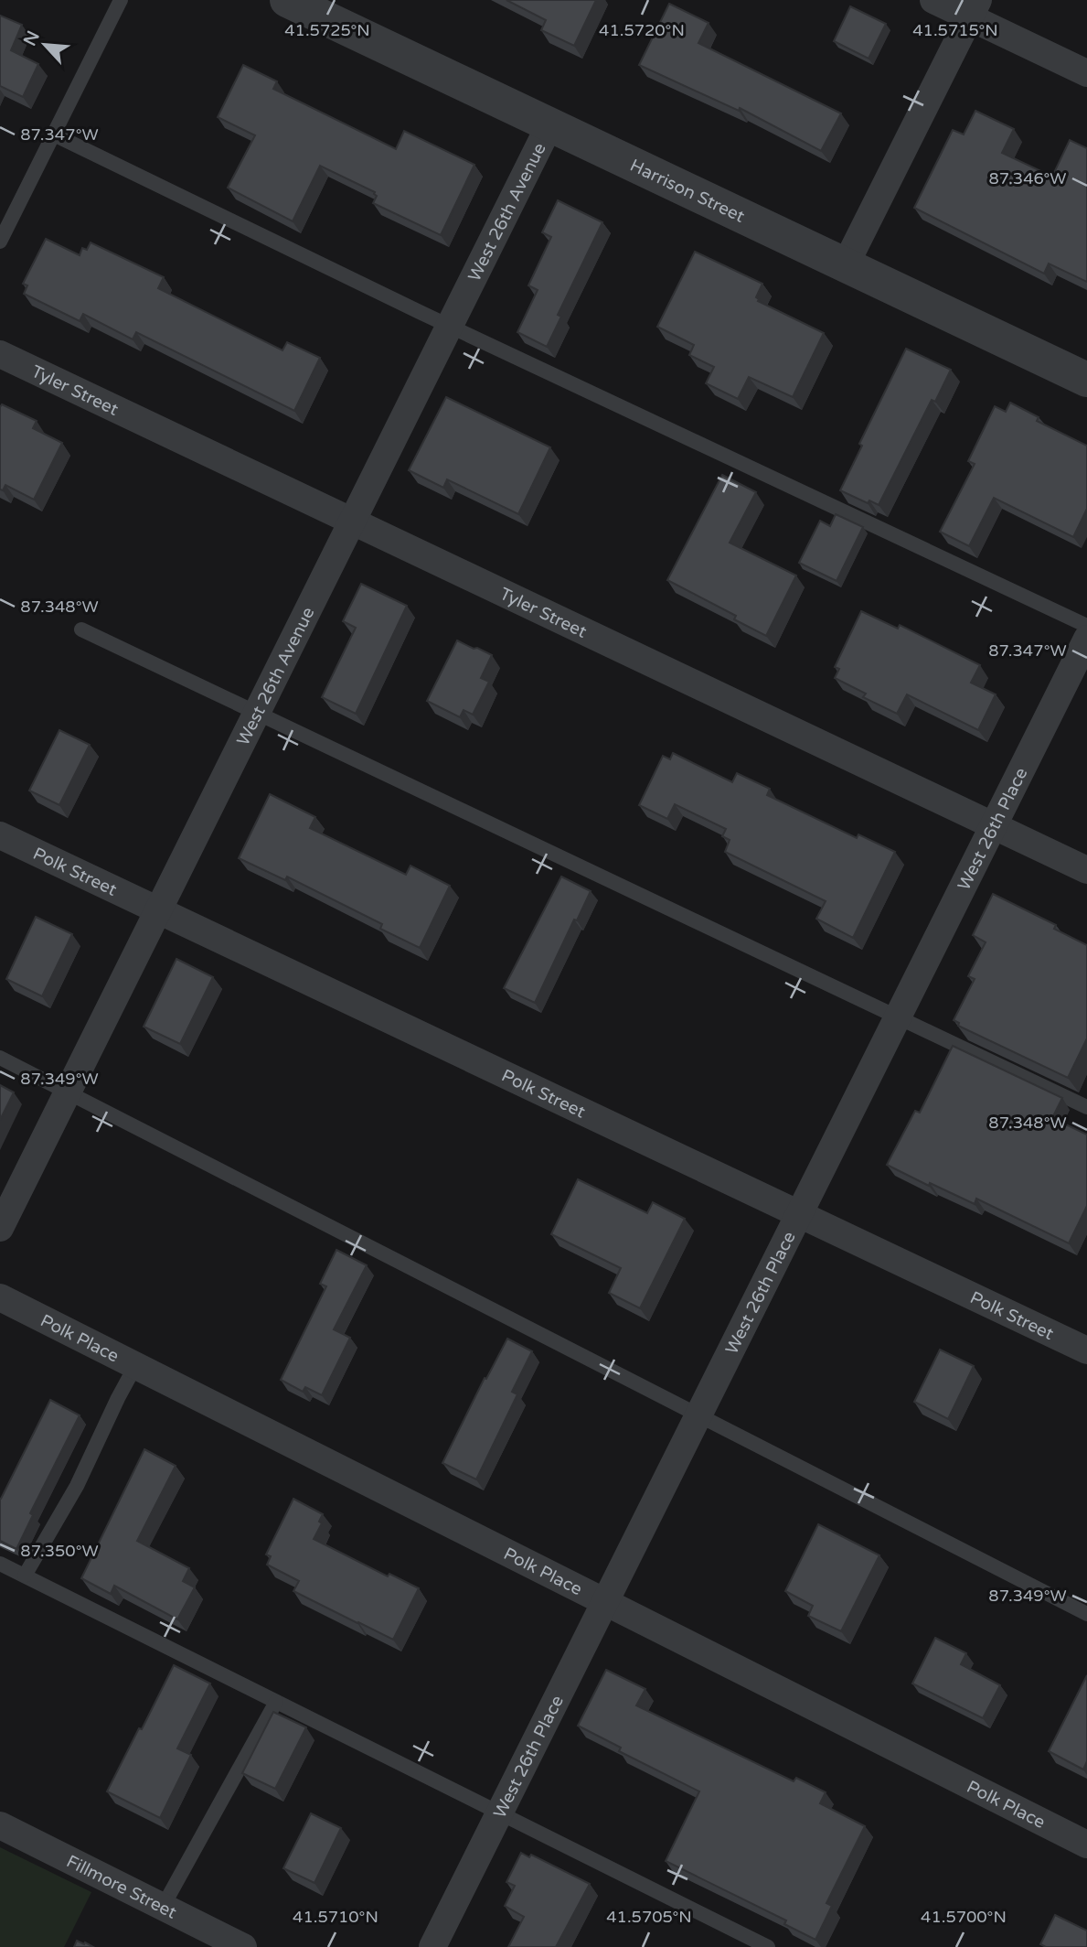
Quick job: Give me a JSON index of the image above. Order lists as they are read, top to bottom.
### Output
{
  "streets": {
    "street": [
      "Harrison Street",
      "West 26th Avenue",
      "Tyler Street",
      "West 26th Place",
      "Polk Street",
      "Polk Place",
      "Fillmore Street"
    ]
  },
  "crossings": [
    ["Harrison Street", "West 26th Avenue"],
    ["West 26th Avenue", "Tyler Street"],
    ["West 26th Avenue", "Polk Street"],
    ["Tyler Street", "West 26th Place"],
    ["West 26th Place", "Polk Street"],
    ["West 26th Place", "Polk Place"]
  ],
  "north": "top left",
  "coordinates": [
    "41.5725°N",
    "41.5720°N",
    "41.5715°N",
    "87.347°W",
    "87.346°W",
    "87.348°W",
    "87.349°W",
    "87.350°W",
    "41.5710°N",
    "41.5705°N",
    "41.5700°N"
  ]
}
